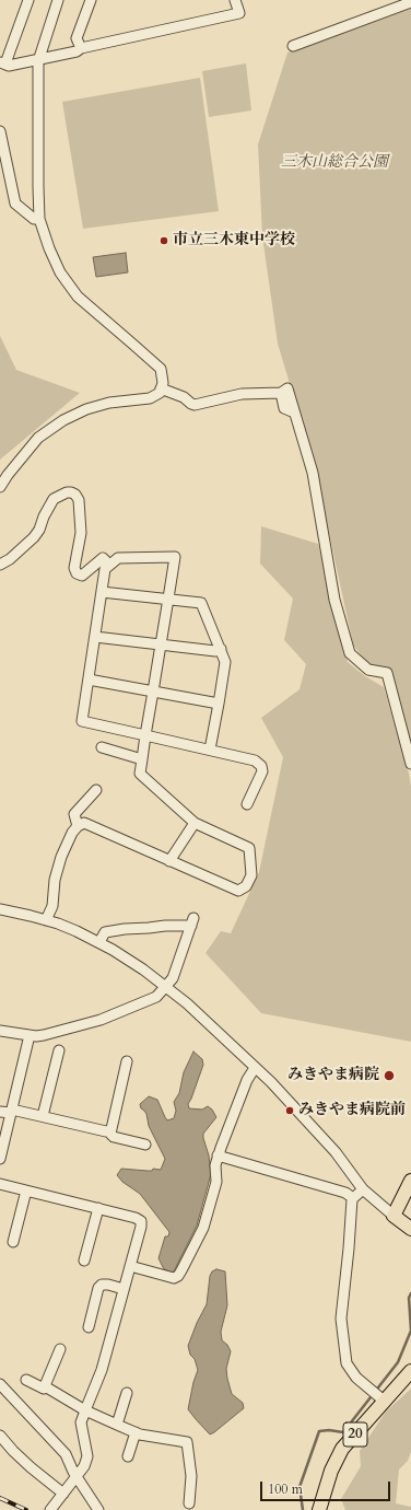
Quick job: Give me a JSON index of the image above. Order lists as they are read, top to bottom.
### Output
{
  "streets": {
    "main road": ["20"]
  },
  "parks": ["三木山総合公園"],
  "places": ["市立三木東中学校", "みきやま病院", "みきやま病院前"],
  "scale_bar": "100 m"
}
